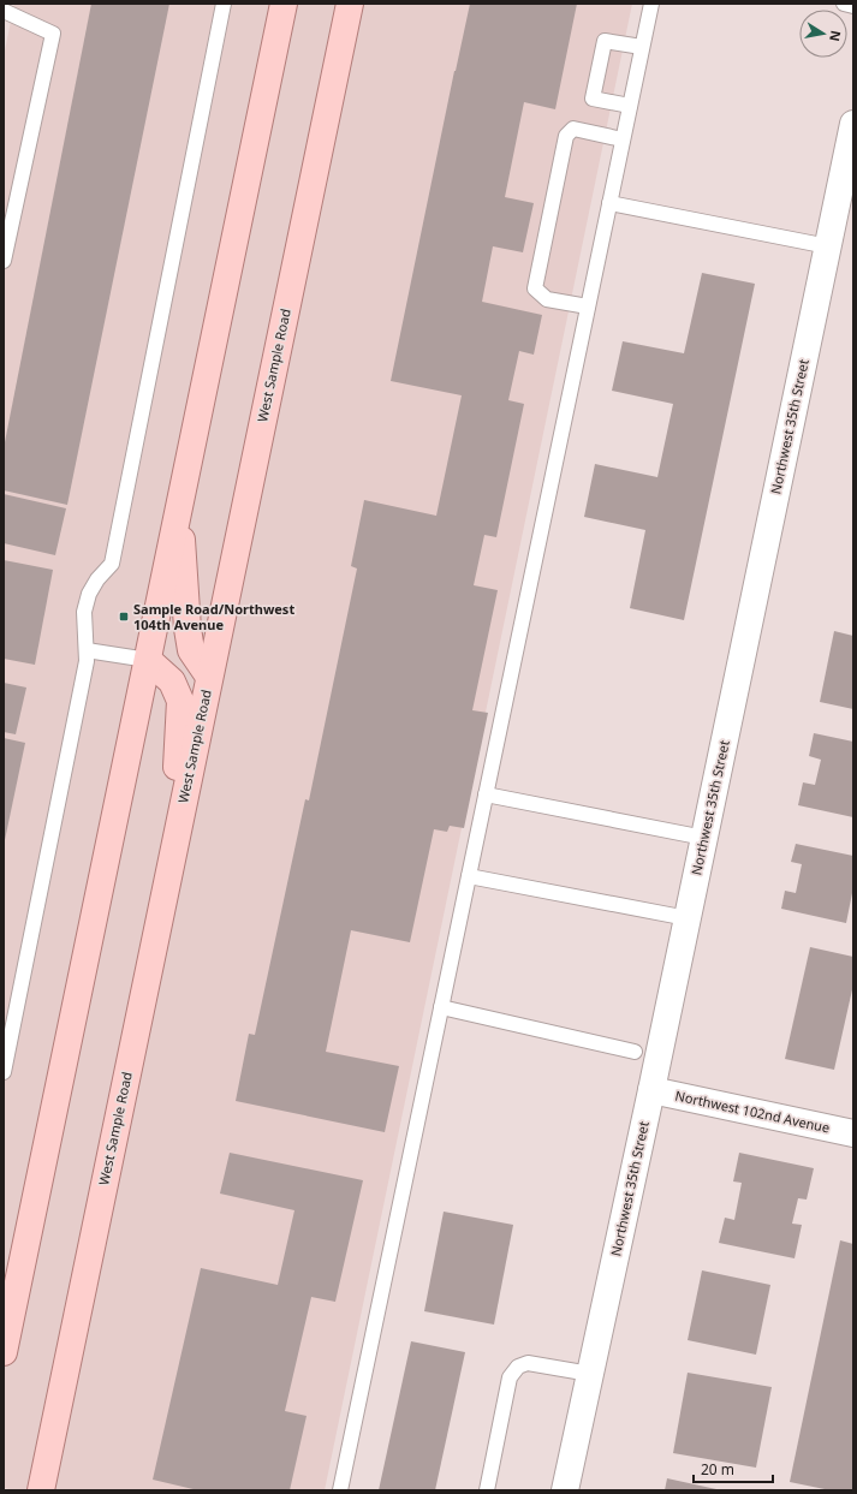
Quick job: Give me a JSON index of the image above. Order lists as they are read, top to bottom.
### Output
{
  "streets": {
    "main road": ["West Sample Road"],
    "street": ["Northwest 35th Street", "Northwest 102nd Avenue"]
  },
  "crossings": [
    ["Northwest 35th Street", "Northwest 102nd Avenue"]
  ],
  "places": {
    "transit": ["Sample Road/Northwest 104th Avenue"]
  },
  "scale_bar": "20 m",
  "north": "right"
}
